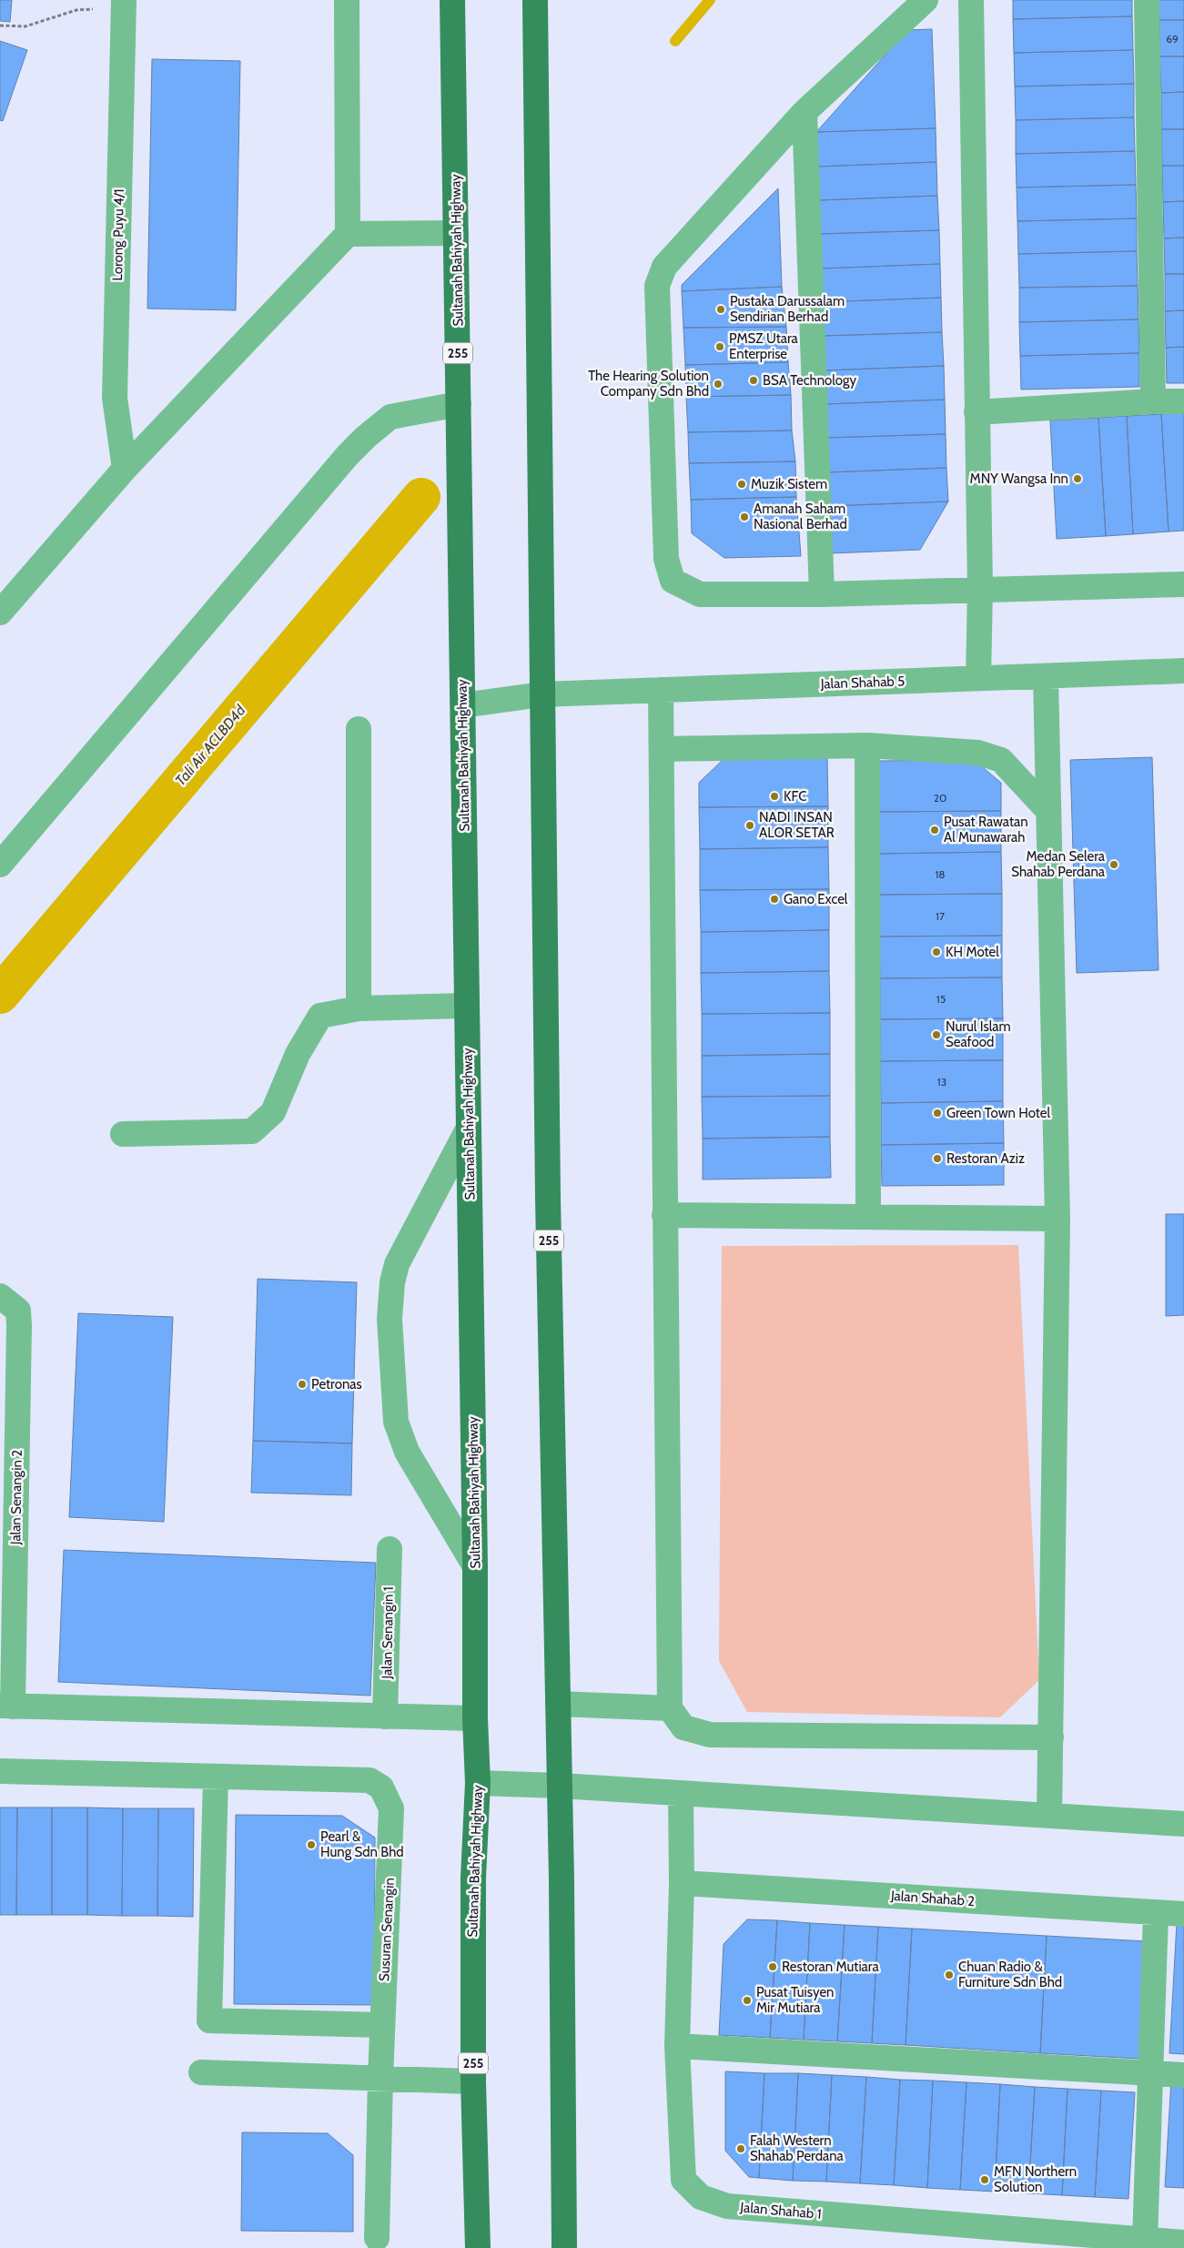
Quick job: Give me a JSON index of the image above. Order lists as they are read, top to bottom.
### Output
{
  "streets": {
    "main road": ["Sultanah Bahiyah Highway", "255"],
    "street": [
      "Lorong Puyu 4/1",
      "Jalan Shahab 5",
      "Jalan Senangin 2",
      "Jalan Senangin 1",
      "Jalan Shahab 2",
      "Susuran Senangin",
      "Jalan Shahab 1"
    ]
  },
  "crossings": [
    ["Sultanah Bahiyah Highway", "Jalan Shahab 5"],
    ["255", "Jalan Shahab 5"],
    ["Jalan Shahab 2", "Jalan Shahab 1"]
  ],
  "water": ["Tali Air ACLBD4d"],
  "places": [
    "Pustaka Darussalam Sendirian Berhad",
    "PMSZ Utara Enterprise",
    "BSA Technology",
    "The Hearing Solution Company Sdn Bhd",
    "MNY Wangsa Inn",
    "Muzik Sistem",
    "Amanah Saham Nasional Berhad",
    "KFC",
    "NADI INSAN ALOR SETAR",
    "Pusat Rawatan Al Munawarah",
    "Medan Selera Shahab Perdana",
    "Gano Excel",
    "KH Motel",
    "Nurul Islam Seafood",
    "Green Town Hotel",
    "Restoran Aziz",
    "Petronas",
    "Pearl & Hung Sdn Bhd",
    "Restoran Mutiara",
    "Chuan Radio & Furniture Sdn Bhd",
    "Pusat Tuisyen Mir Mutiara",
    "Falah Western Shahab Perdana",
    "MFN Northern Solution"
  ],
  "house_numbers": [
    "69",
    "20",
    "18",
    "17",
    "15",
    "13"
  ]
}
